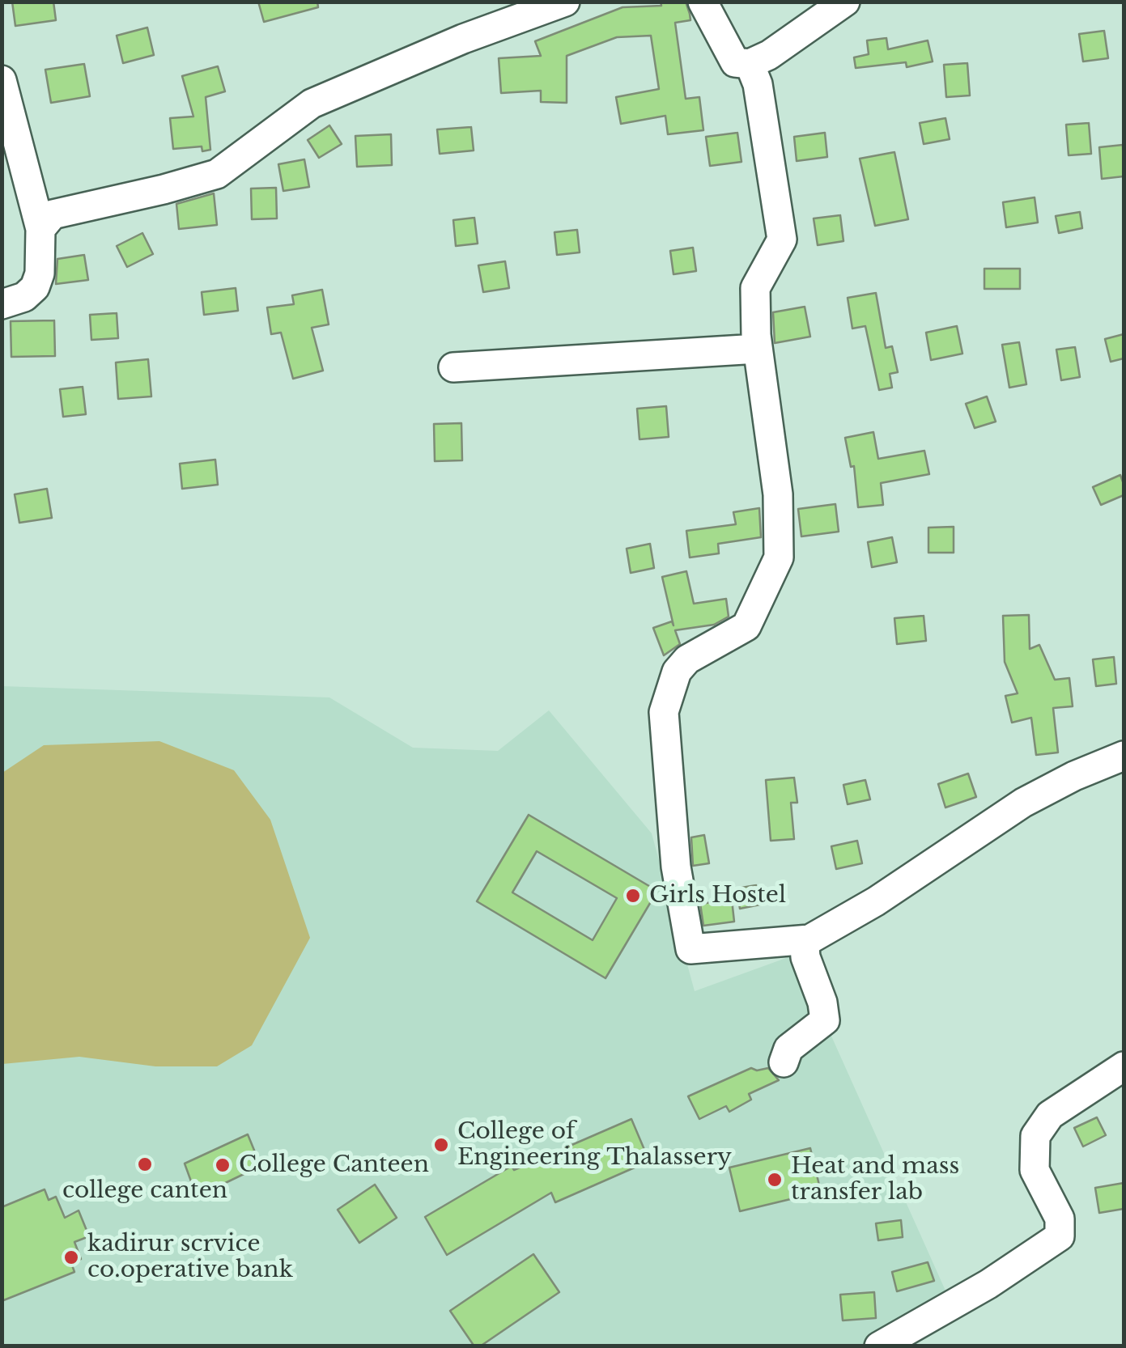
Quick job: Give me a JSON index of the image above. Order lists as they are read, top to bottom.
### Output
{
  "places": [
    "Girls Hostel",
    "College of Engineering Thalassery",
    "college canten",
    "College Canteen",
    "Heat and mass transfer lab",
    "kadirur scrvice co.operative bank"
  ]
}
